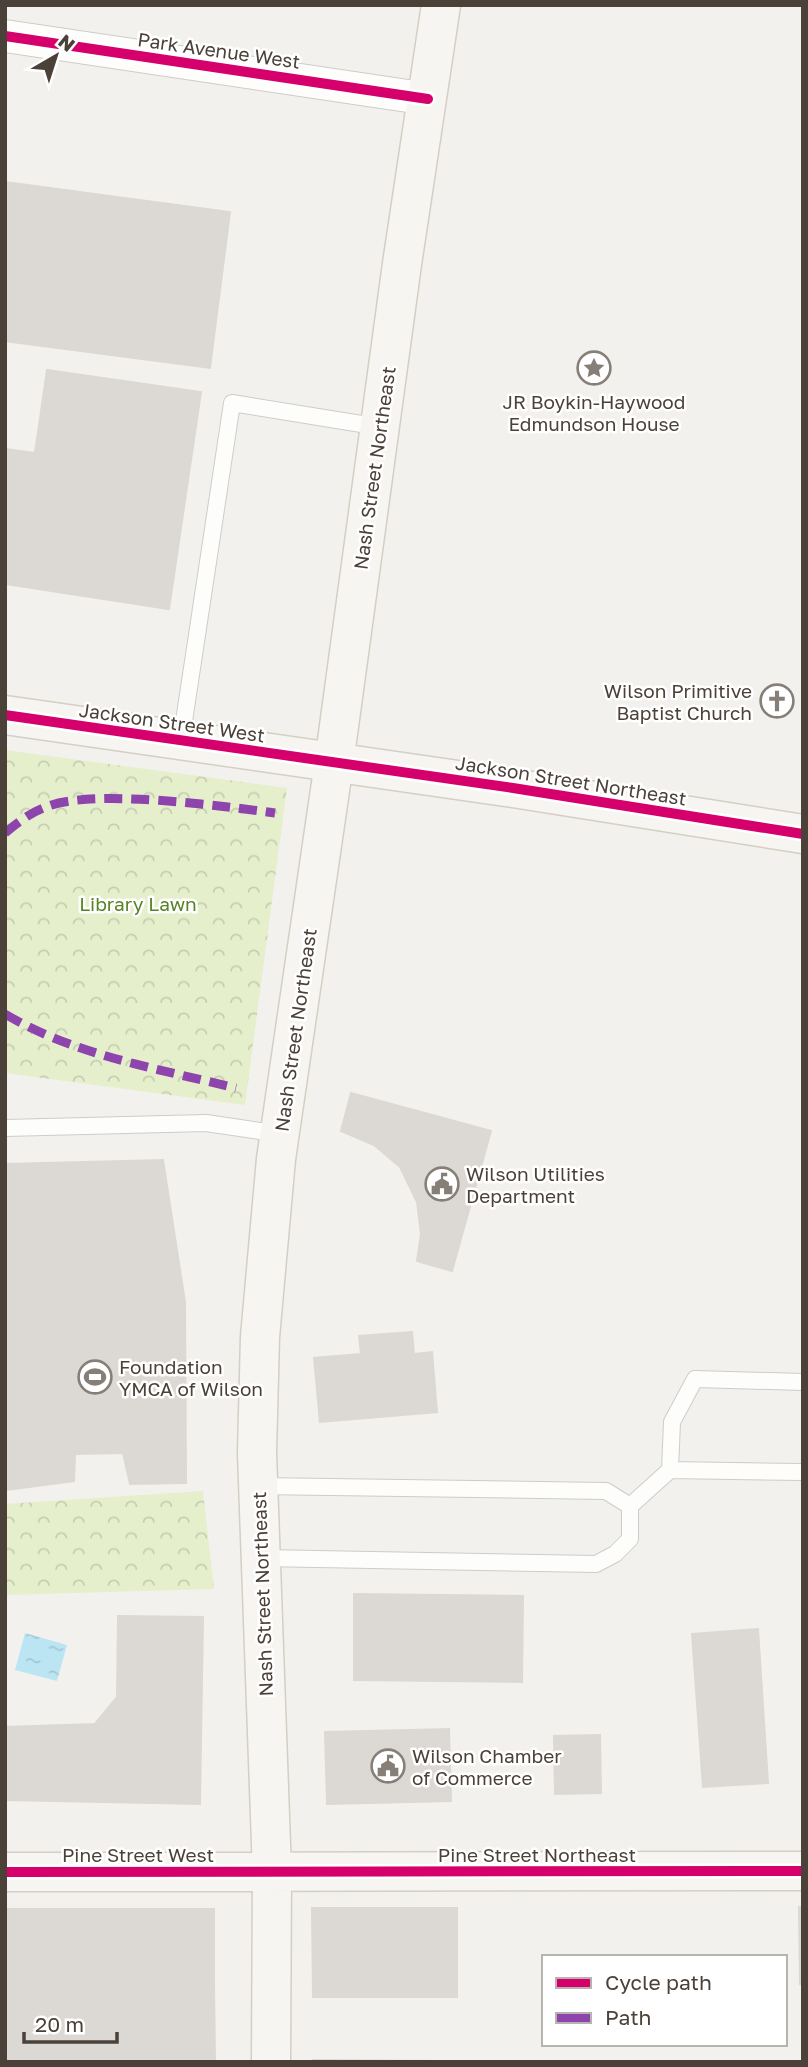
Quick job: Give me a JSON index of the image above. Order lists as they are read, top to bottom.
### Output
{
  "streets": {
    "main road": [
      "Nash Street Northeast",
      "Jackson Street West",
      "Jackson Street Northeast",
      "Pine Street West",
      "Pine Street Northeast"
    ],
    "street": ["Park Avenue West"]
  },
  "crossings": [
    ["Park Avenue West", "Nash Street Northeast"],
    ["Nash Street Northeast", "Jackson Street West"],
    ["Nash Street Northeast", "Jackson Street Northeast"],
    ["Nash Street Northeast", "Pine Street West"],
    ["Nash Street Northeast", "Pine Street Northeast"],
    ["Jackson Street West", "Jackson Street Northeast"],
    ["Pine Street West", "Pine Street Northeast"]
  ],
  "parks": ["Library Lawn"],
  "places": {
    "place": ["JR Boykin-Haywood Edmundson House"],
    "church": ["Wilson Primitive Baptist Church"],
    "public building": ["Wilson Utilities Department", "Wilson Chamber of Commerce"],
    "sports": ["Foundation YMCA of Wilson"]
  },
  "legend": ["Cycle path", "Path"],
  "scale_bar": "20 m",
  "north": "top right"
}
